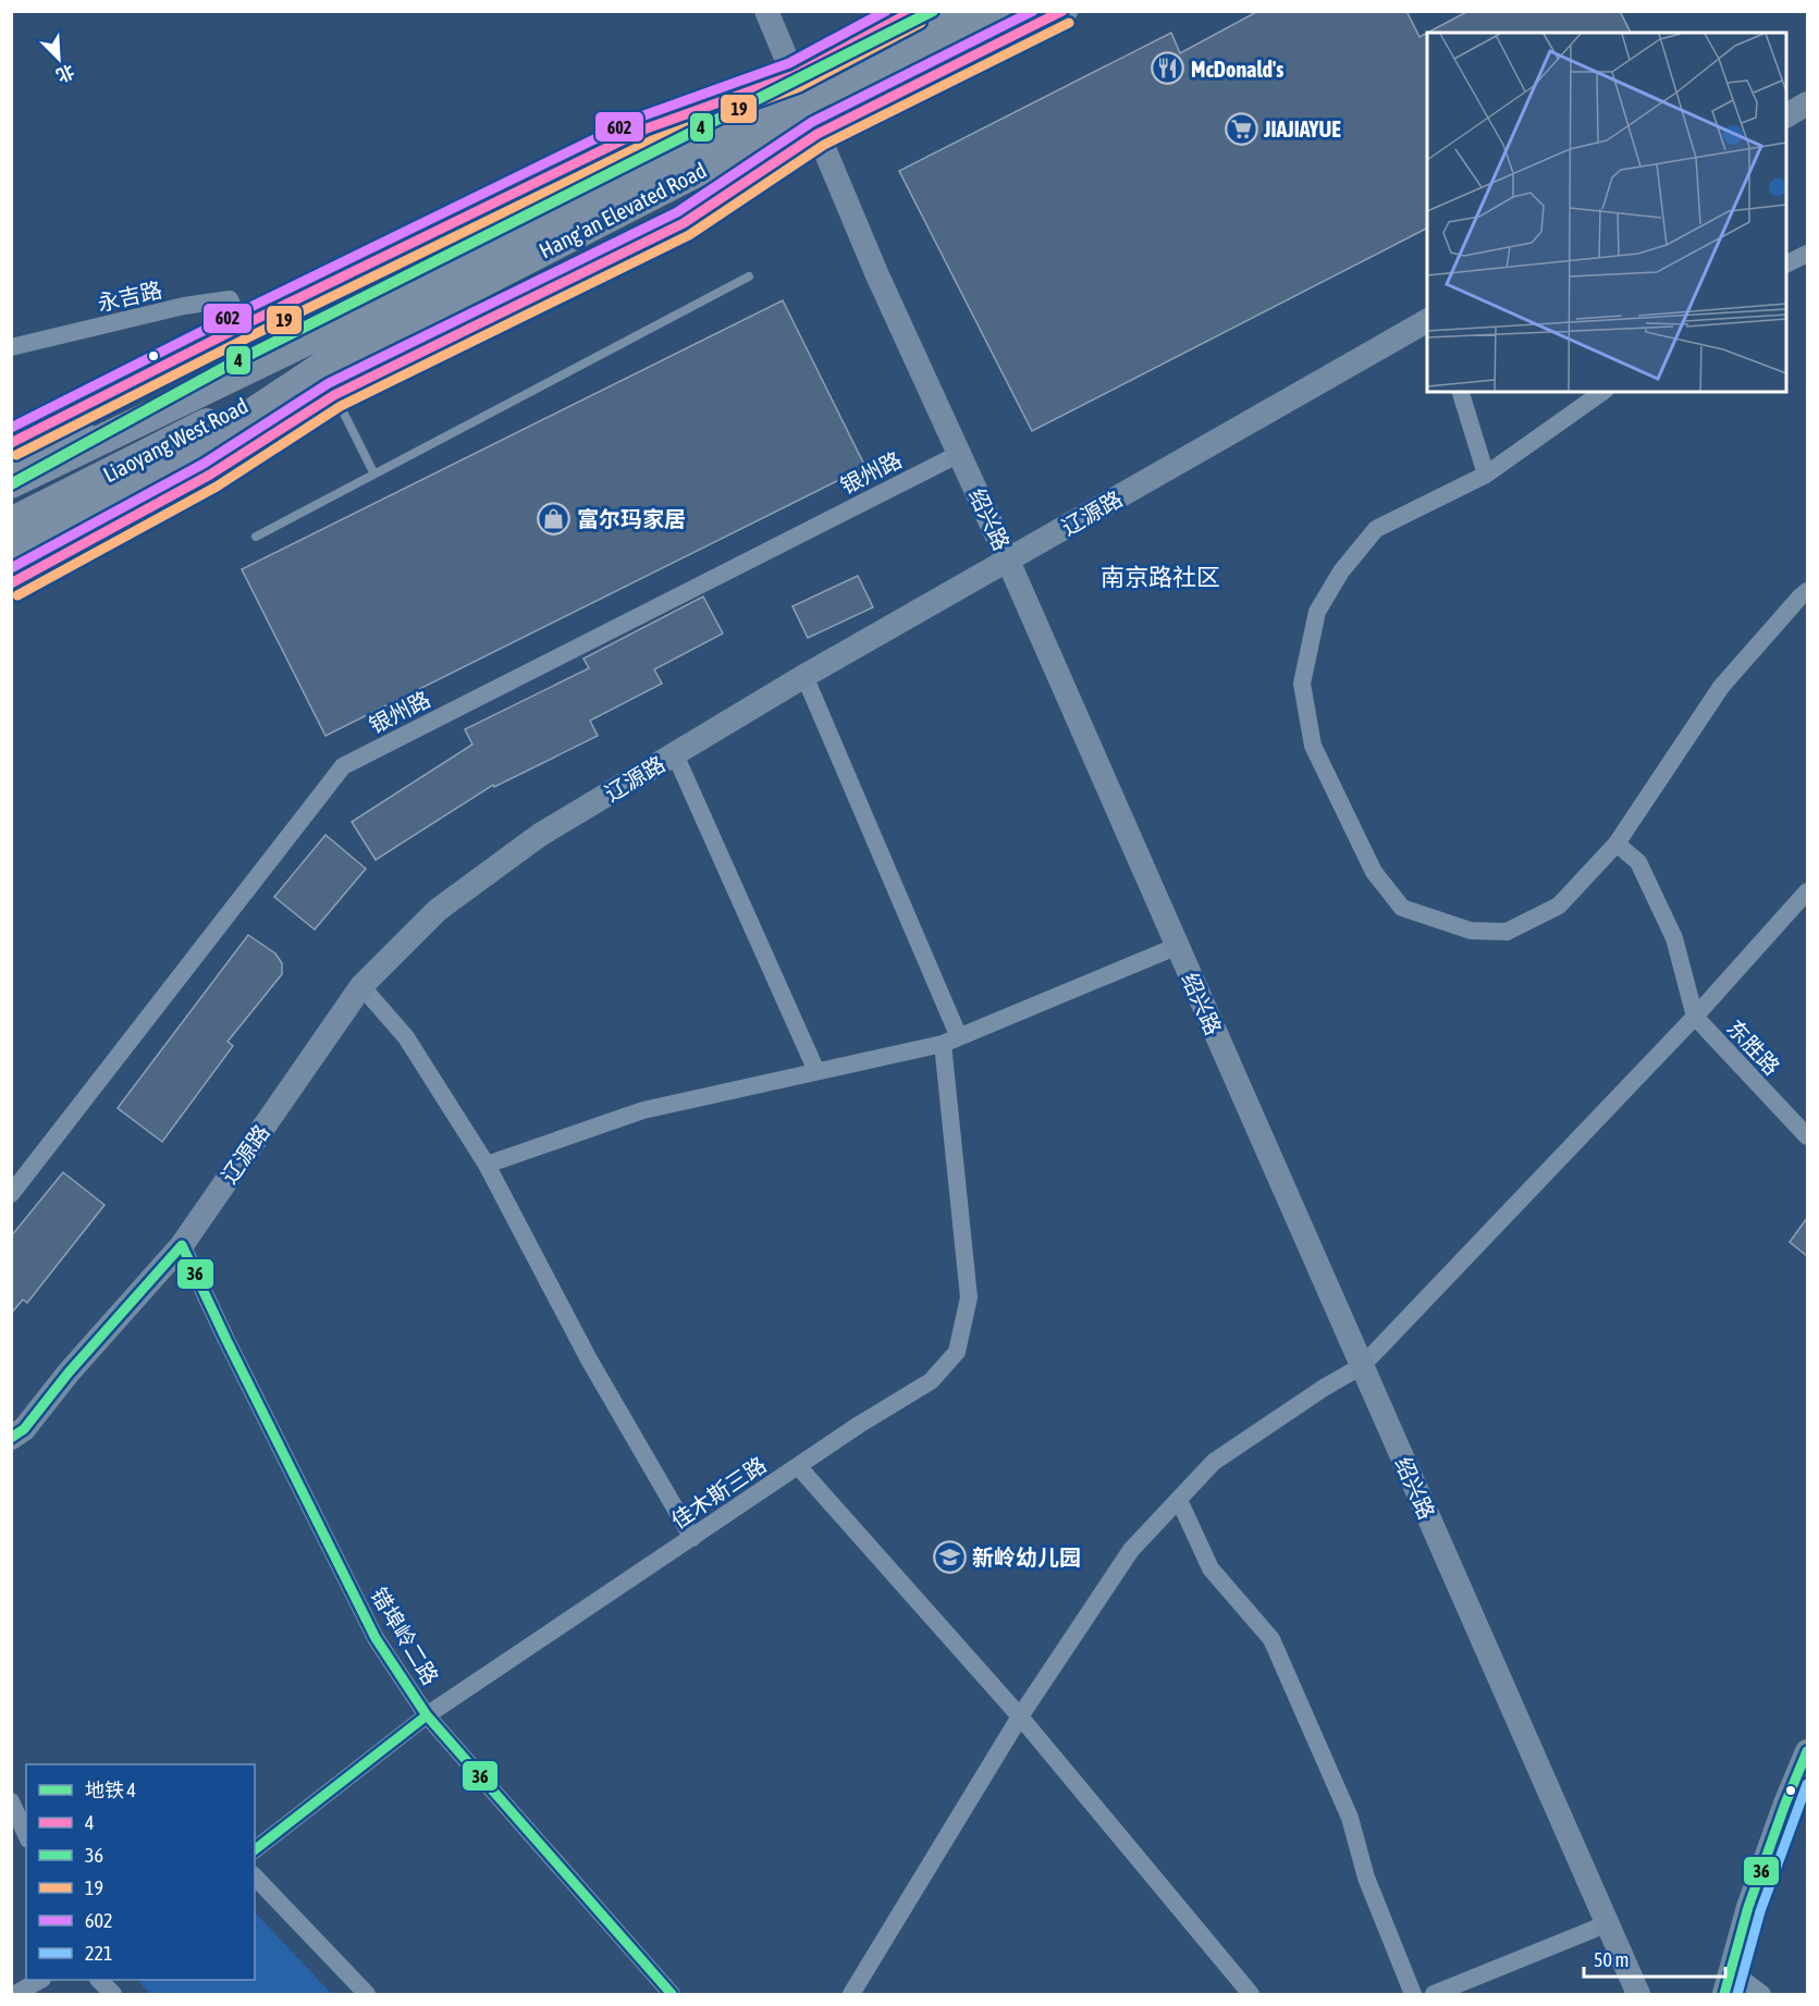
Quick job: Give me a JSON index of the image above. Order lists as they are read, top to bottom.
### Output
{
  "streets": {
    "highway": ["Hang'an Elevated Road", "Liaoyang West Road"],
    "street": [
      "永吉路",
      "银州路",
      "辽源路",
      "绍兴路",
      "东胜路",
      "佳木斯三路",
      "错埠岭二路"
    ]
  },
  "crossings": [
    ["Hang'an Elevated Road", "Liaoyang West Road"],
    ["Liaoyang West Road", "绍兴路"],
    ["银州路", "绍兴路"],
    ["辽源路", "绍兴路"],
    ["辽源路", "佳木斯三路"],
    ["辽源路", "错埠岭二路"],
    ["佳木斯三路", "错埠岭二路"]
  ],
  "districts": ["南京路社区"],
  "places": {
    "restaurant": ["McDonald's"],
    "supermarket": ["JIAJIAYUE"],
    "shop": ["富尔玛家居"],
    "school or university": ["新岭幼儿园"]
  },
  "lines": [
    "metro line 4",
    "transit line 4",
    "transit line 602",
    "transit line 19",
    "transit line 36",
    "transit line 221"
  ],
  "legend": [
    "地铁 4",
    "4",
    "36",
    "19",
    "602",
    "221"
  ],
  "scale_bar": "50 m",
  "north": "bottom right"
}
